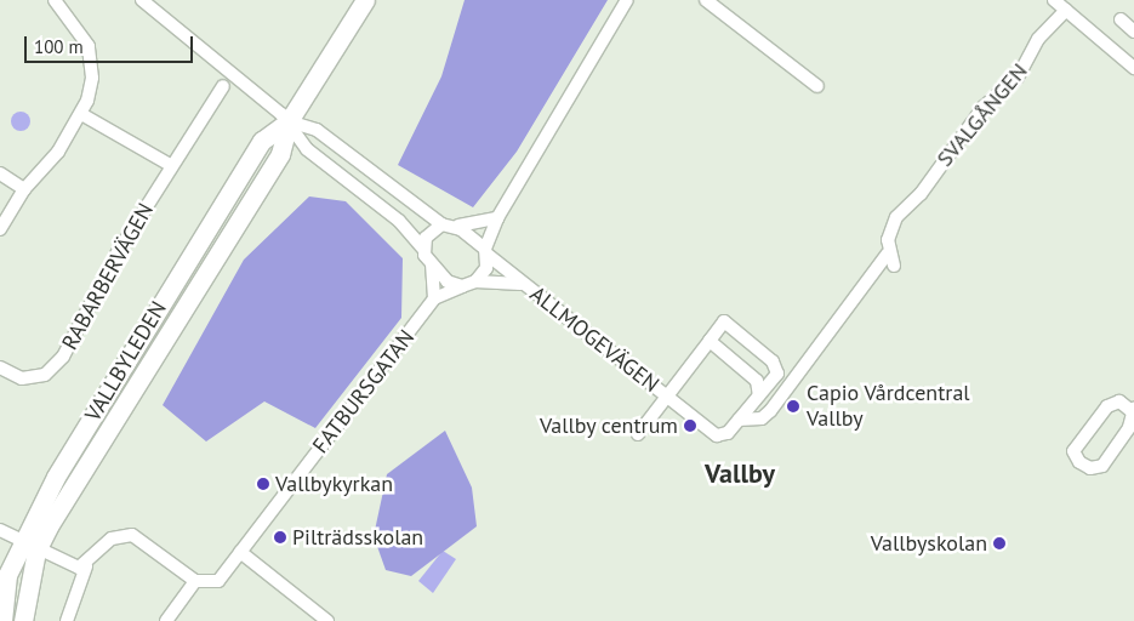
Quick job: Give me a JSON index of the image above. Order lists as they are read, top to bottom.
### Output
{
  "streets": {
    "main road": ["VALLBYLEDEN"],
    "street": [
      "SVALGÅNGEN",
      "RABARBERVÄGEN",
      "ALLMOGEVÄGEN",
      "FATBURSGATAN"
    ]
  },
  "crossings": [
    ["SVALGÅNGEN", "ALLMOGEVÄGEN"],
    ["ALLMOGEVÄGEN", "FATBURSGATAN"]
  ],
  "districts": ["Vallby"],
  "places": [
    "Capio Vårdcentral Vallby",
    "Vallby centrum",
    "Vallbykyrkan",
    "Pilträdsskolan",
    "Vallbyskolan"
  ],
  "scale_bar": "100 m"
}
